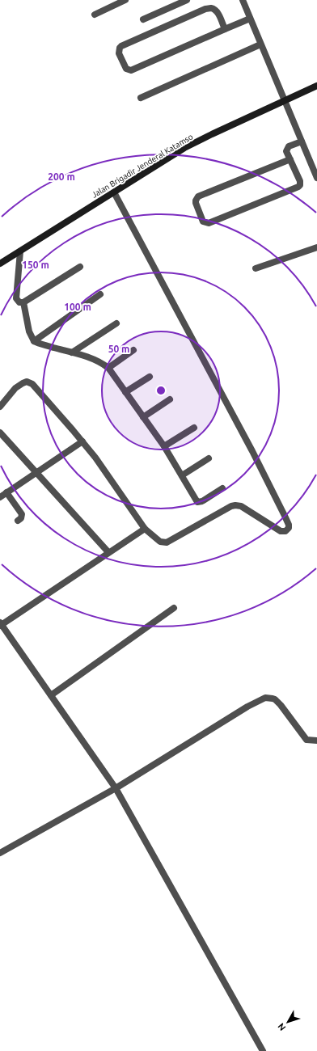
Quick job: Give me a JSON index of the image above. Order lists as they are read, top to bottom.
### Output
{
  "streets": {
    "main road": ["Jalan Brigadir Jenderal Katamso"]
  },
  "north": "bottom left",
  "rings": [
    "200 m",
    "150 m",
    "100 m",
    "50 m"
  ]
}
